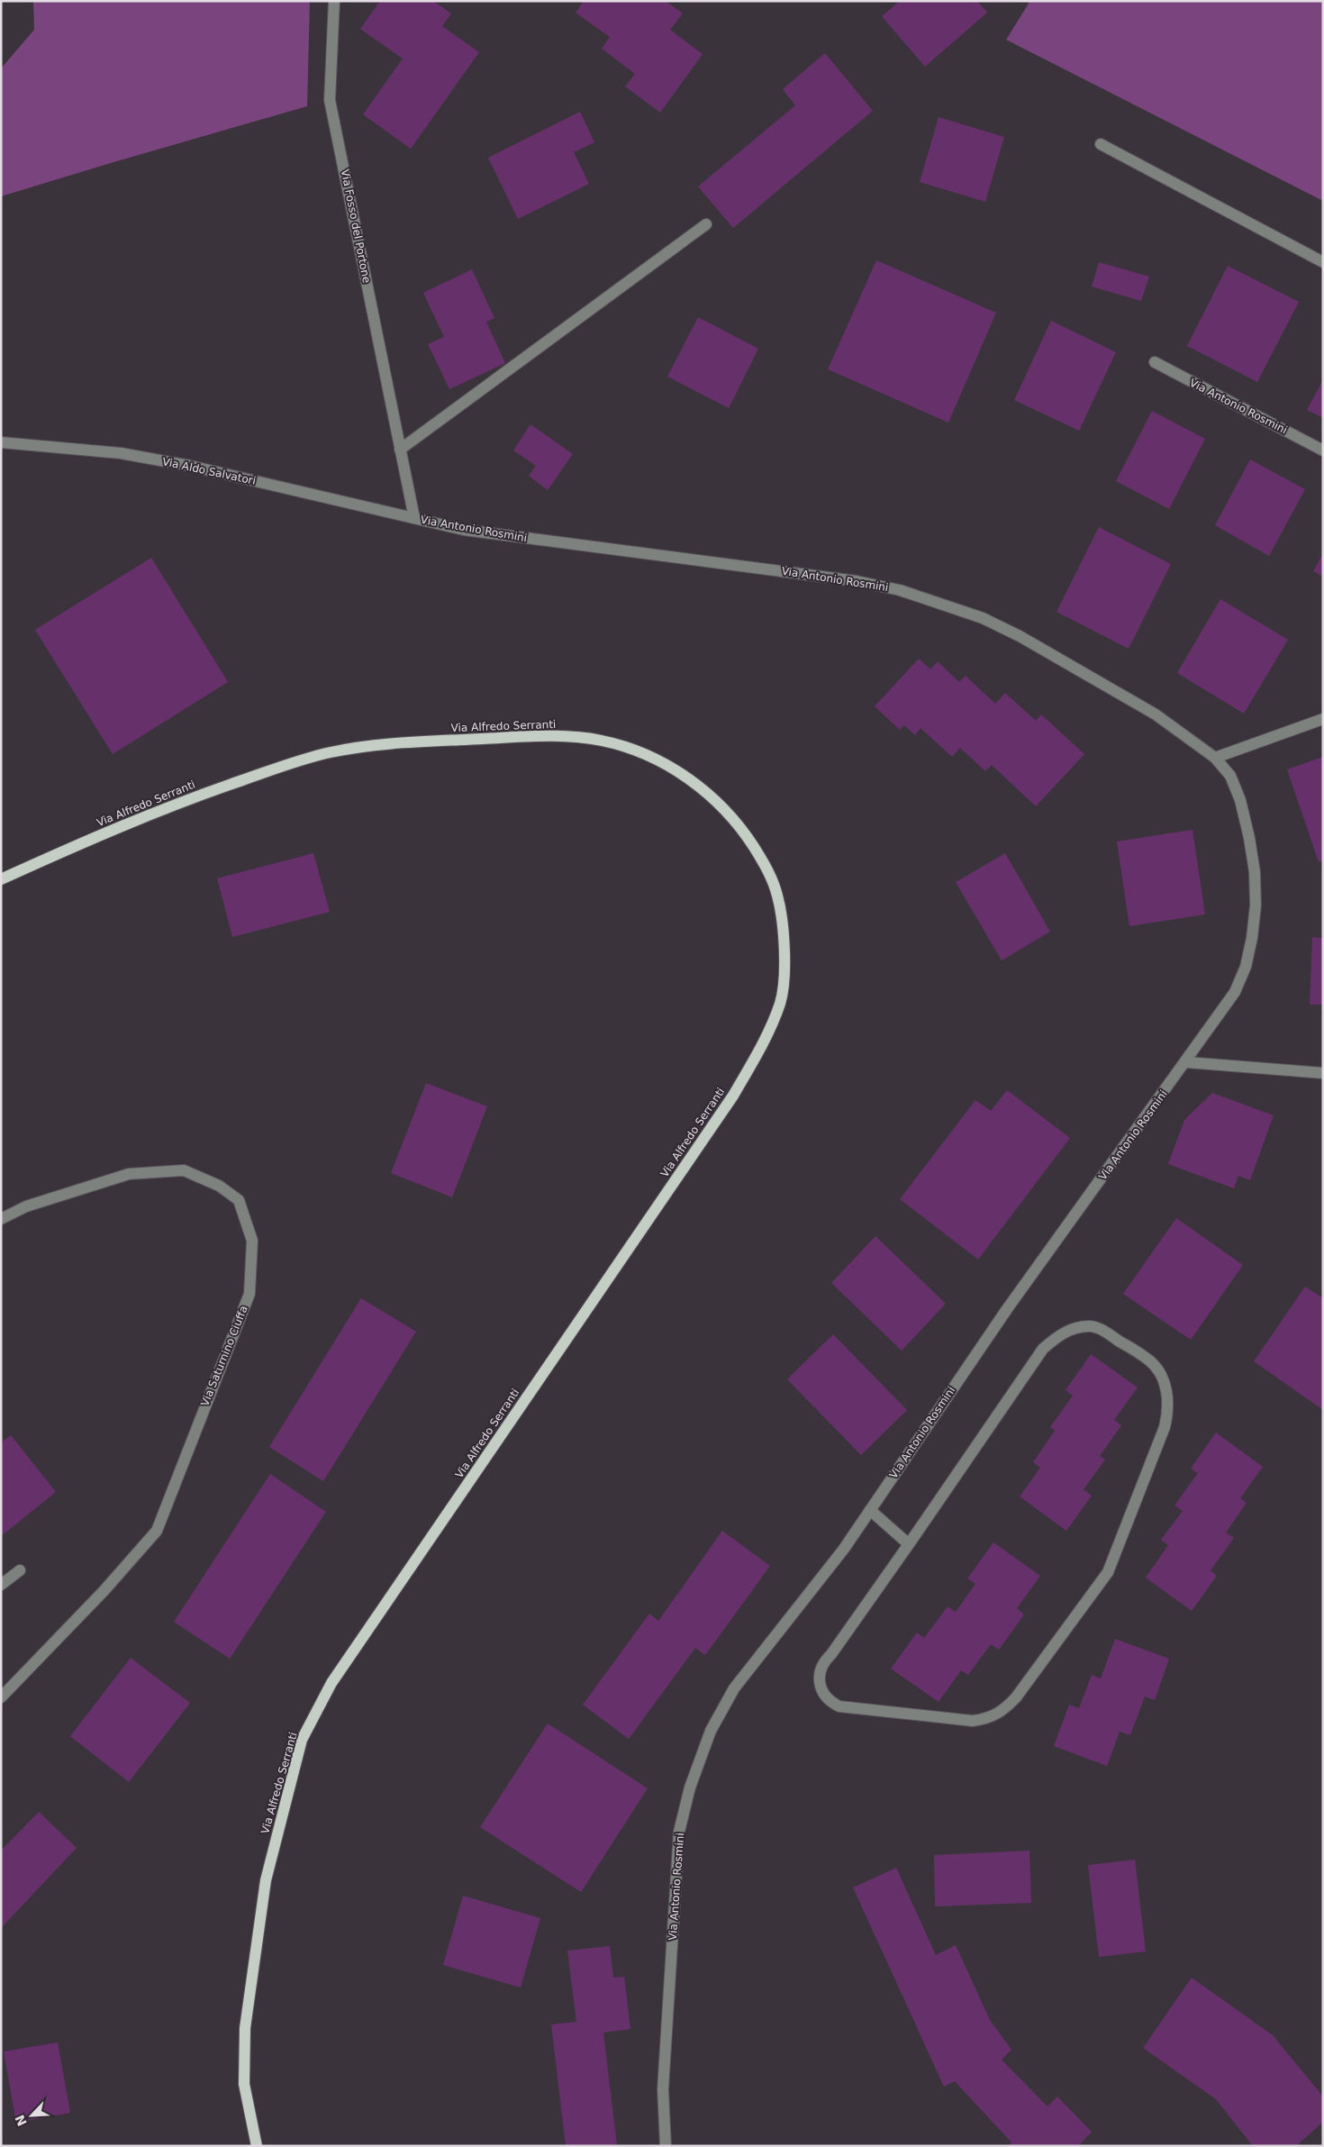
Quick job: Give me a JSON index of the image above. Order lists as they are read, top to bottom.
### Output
{
  "streets": {
    "main road": ["Via Alfredo Serranti"],
    "street": [
      "Via Fosso del Portone",
      "Via Antonio Rosmini",
      "Via Aldo Salvatori",
      "Via Saturnino Ciuffa"
    ]
  },
  "crossings": [
    ["Via Fosso del Portone", "Via Antonio Rosmini"],
    ["Via Fosso del Portone", "Via Aldo Salvatori"],
    ["Via Antonio Rosmini", "Via Aldo Salvatori"]
  ],
  "north": "bottom left"
}
